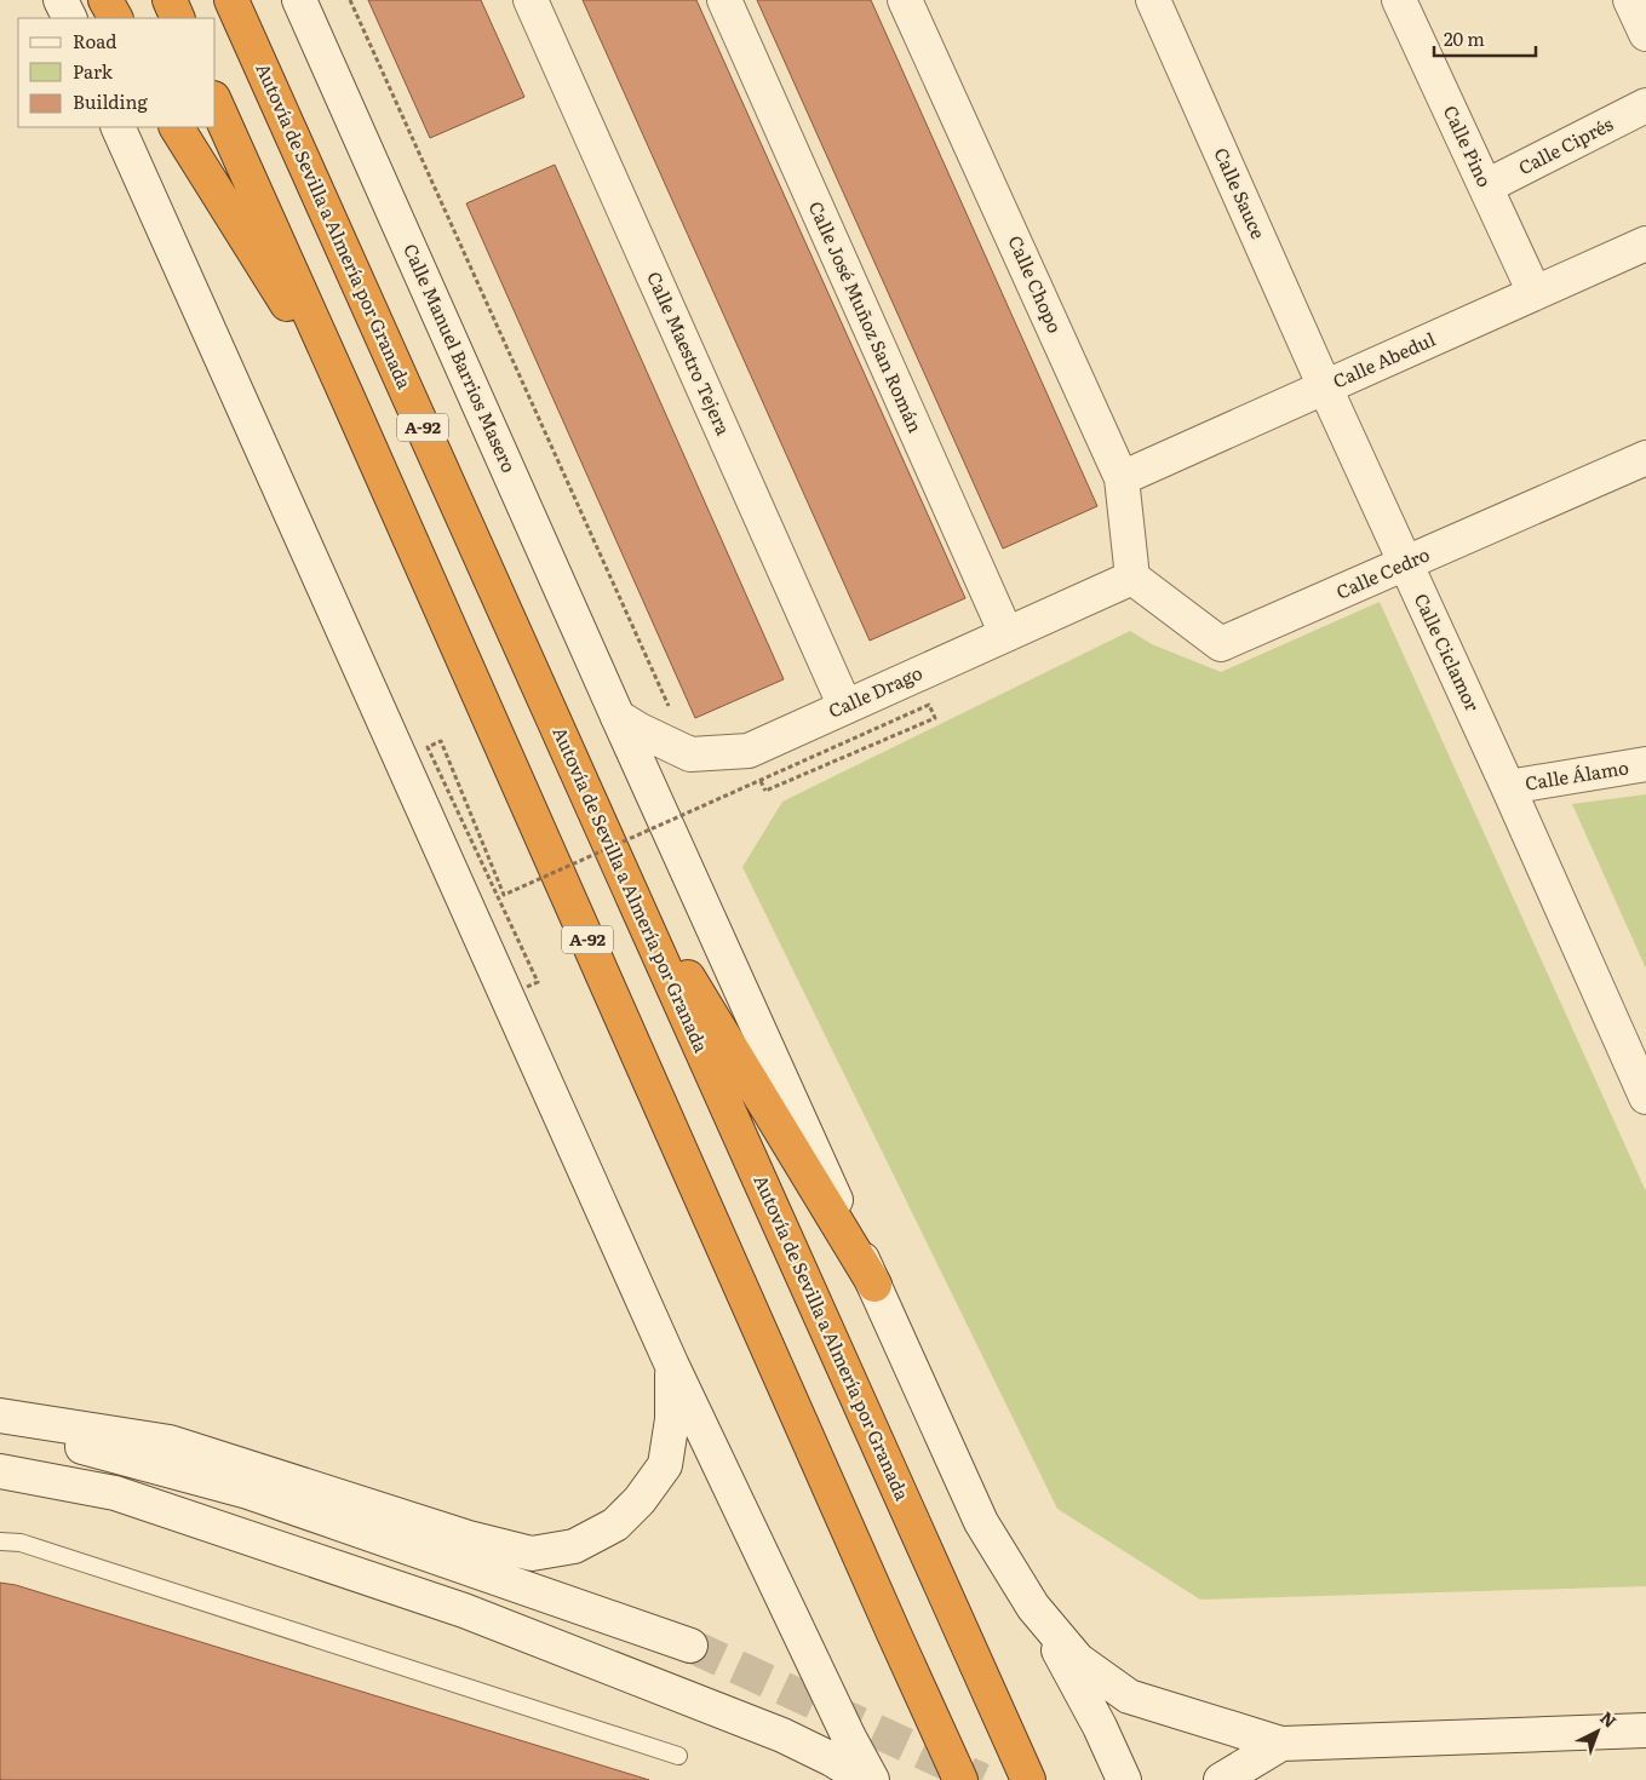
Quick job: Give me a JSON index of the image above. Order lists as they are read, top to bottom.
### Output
{
  "streets": {
    "highway": ["Autovía de Sevilla a Almería por Granada", "A-92"],
    "street": [
      "Calle Pino",
      "Calle Ciprés",
      "Calle Sauce",
      "Calle Chopo",
      "Calle José Muñoz San Román",
      "Calle Maestro Tejera",
      "Calle Manuel Barrios Masero",
      "Calle Abedul",
      "Calle Cedro",
      "Calle Ciclamor",
      "Calle Drago",
      "Calle Álamo"
    ]
  },
  "crossings": [
    ["Calle Pino", "Calle Ciprés"],
    ["Calle Pino", "Calle Abedul"],
    ["Calle Sauce", "Calle Abedul"],
    ["Calle Sauce", "Calle Ciclamor"],
    ["Calle Chopo", "Calle Abedul"],
    ["Calle Chopo", "Calle Cedro"],
    ["Calle Chopo", "Calle Drago"],
    ["Calle José Muñoz San Román", "Calle Drago"],
    ["Calle Maestro Tejera", "Calle Drago"],
    ["Calle Manuel Barrios Masero", "Calle Drago"],
    ["Calle Abedul", "Calle Ciclamor"],
    ["Calle Cedro", "Calle Ciclamor"],
    ["Calle Cedro", "Calle Drago"],
    ["Calle Ciclamor", "Calle Álamo"]
  ],
  "legend": ["Road", "Park", "Building"],
  "scale_bar": "20 m",
  "north": "top right"
}
